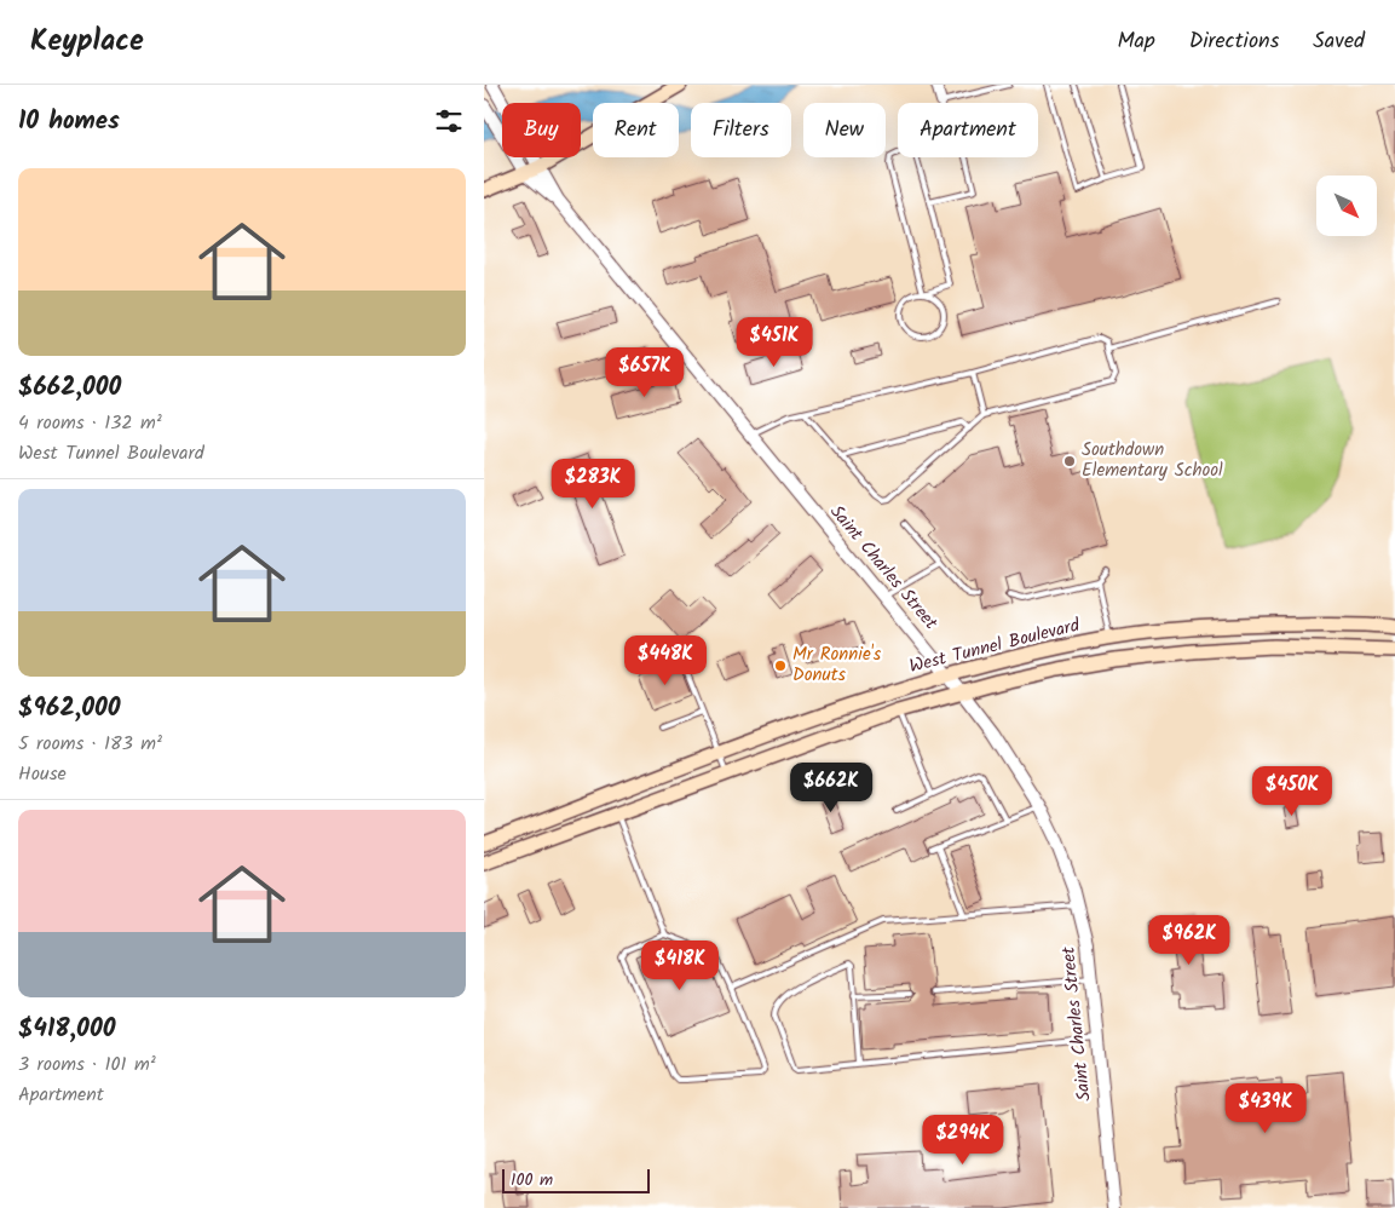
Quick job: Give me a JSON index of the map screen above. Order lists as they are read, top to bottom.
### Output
{
  "streets": {
    "main road": ["West Tunnel Boulevard"],
    "street": ["Saint Charles Street"]
  },
  "crossings": [
    ["Saint Charles Street", "West Tunnel Boulevard"]
  ],
  "places": ["Southdown Elementary School", "Mr Ronnie's Donuts"],
  "scale_bar": "100 m",
  "north": "bottom right",
  "page": {
    "header": "Keyplace",
    "nav": ["Map", "Directions", "Saved"],
    "heading": "10 homes",
    "chip": [
      "Buy",
      "Rent",
      "Filters",
      "New",
      "Apartment"
    ],
    "list": [
      {
        "name": "$662,000",
        "note": "4 rooms · 132 m² · West Tunnel Boulevard"
      },
      {
        "name": "$962,000",
        "note": "5 rooms · 183 m² · House"
      },
      {
        "name": "$418,000",
        "note": "3 rooms · 101 m² · Apartment"
      }
    ],
    "price": [
      "$451K",
      "$657K",
      "$283K",
      "$448K",
      "$662K",
      "$450K",
      "$962K",
      "$418K",
      "$439K",
      "$294K"
    ],
    "scale": "100 m"
  }
}
